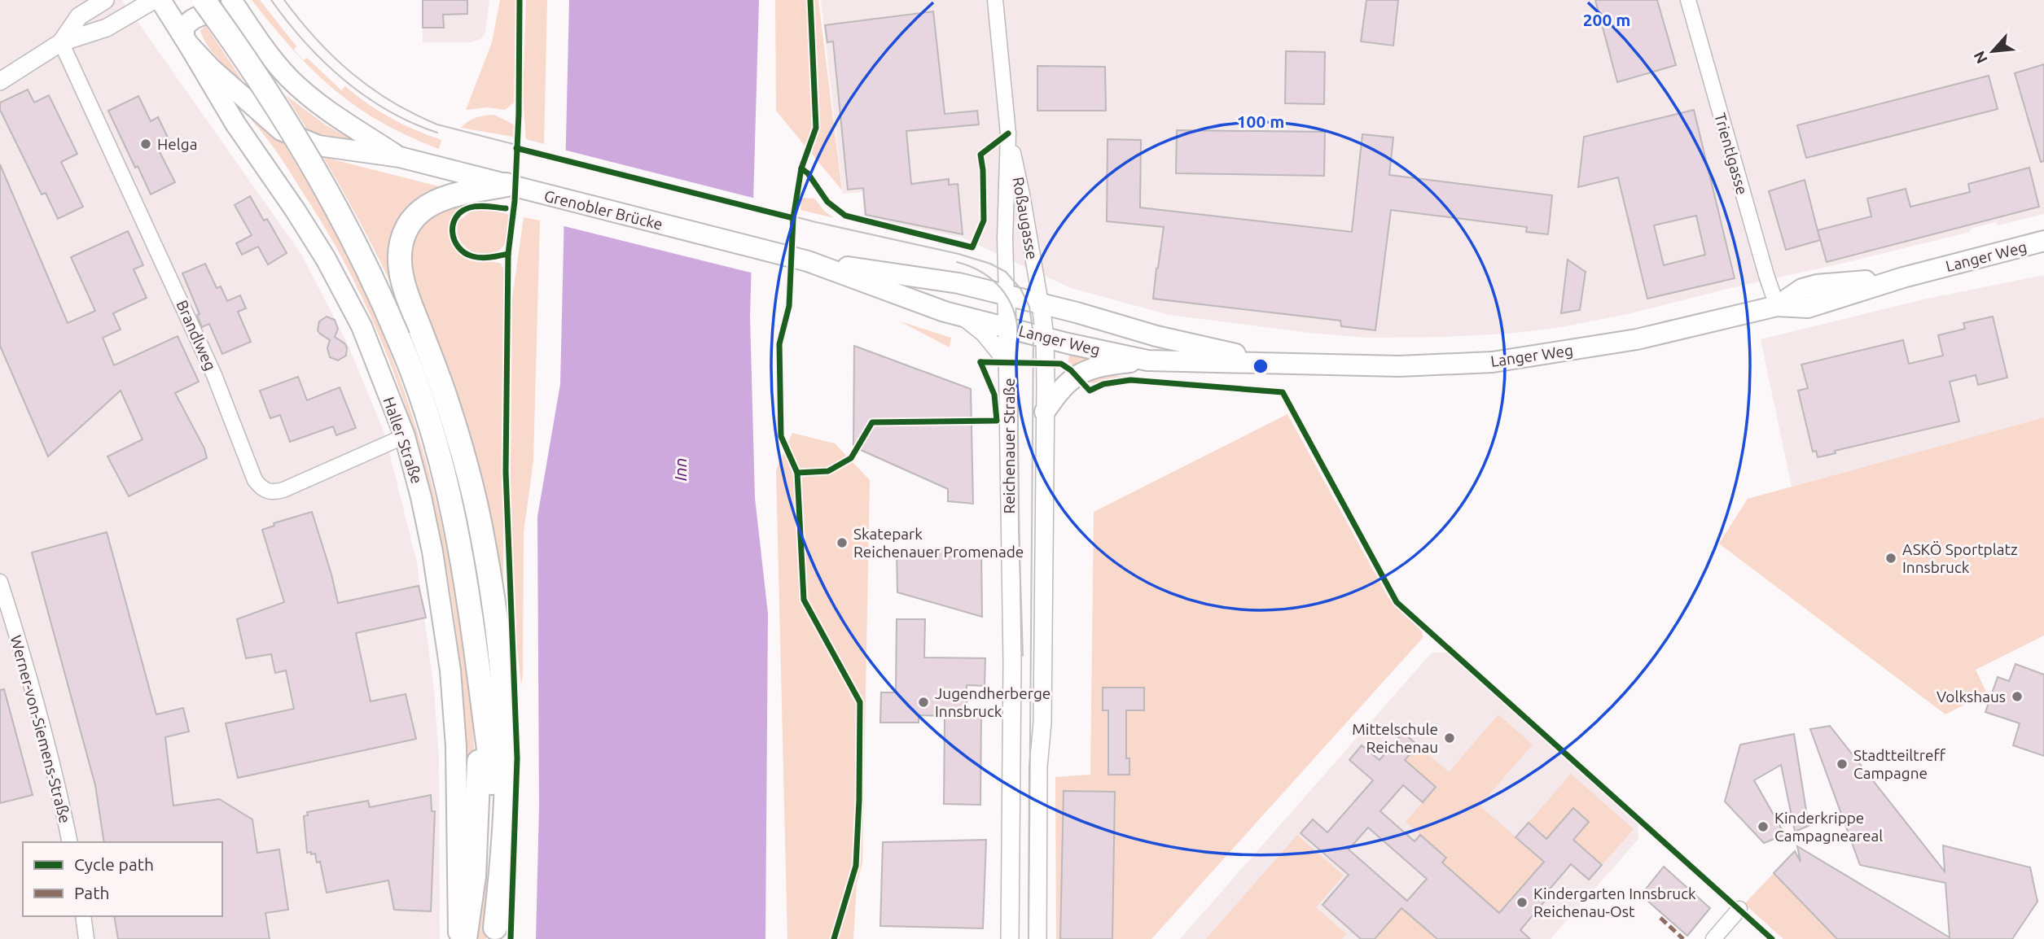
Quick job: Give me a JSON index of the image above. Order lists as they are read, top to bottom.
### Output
{
  "streets": {
    "main road": ["Grenobler Brücke", "Langer Weg", "Haller Straße"],
    "street": [
      "Trientlgasse",
      "Roßaugasse",
      "Brandlweg",
      "Reichenauer Straße",
      "Werner-von-Siemens-Straße"
    ]
  },
  "crossings": [
    ["Trientlgasse", "Langer Weg"],
    ["Grenobler Brücke", "Roßaugasse"],
    ["Grenobler Brücke", "Langer Weg"],
    ["Grenobler Brücke", "Haller Straße"],
    ["Grenobler Brücke", "Reichenauer Straße"],
    ["Roßaugasse", "Langer Weg"],
    ["Roßaugasse", "Reichenauer Straße"],
    ["Langer Weg", "Reichenauer Straße"],
    ["Brandlweg", "Haller Straße"]
  ],
  "water": ["Inn"],
  "places": [
    "Helga",
    "Skatepark Reichenauer Promenade",
    "ASKÖ Sportplatz Innsbruck",
    "Volkshaus",
    "Jugendherberge Innsbruck",
    "Mittelschule Reichenau",
    "Stadtteiltreff Campagne",
    "Kinderkrippe Campagneareal",
    "Kindergarten Innsbruck Reichenau-Ost"
  ],
  "legend": ["Cycle path", "Path"],
  "north": "bottom left",
  "rings": ["200 m", "100 m"]
}
